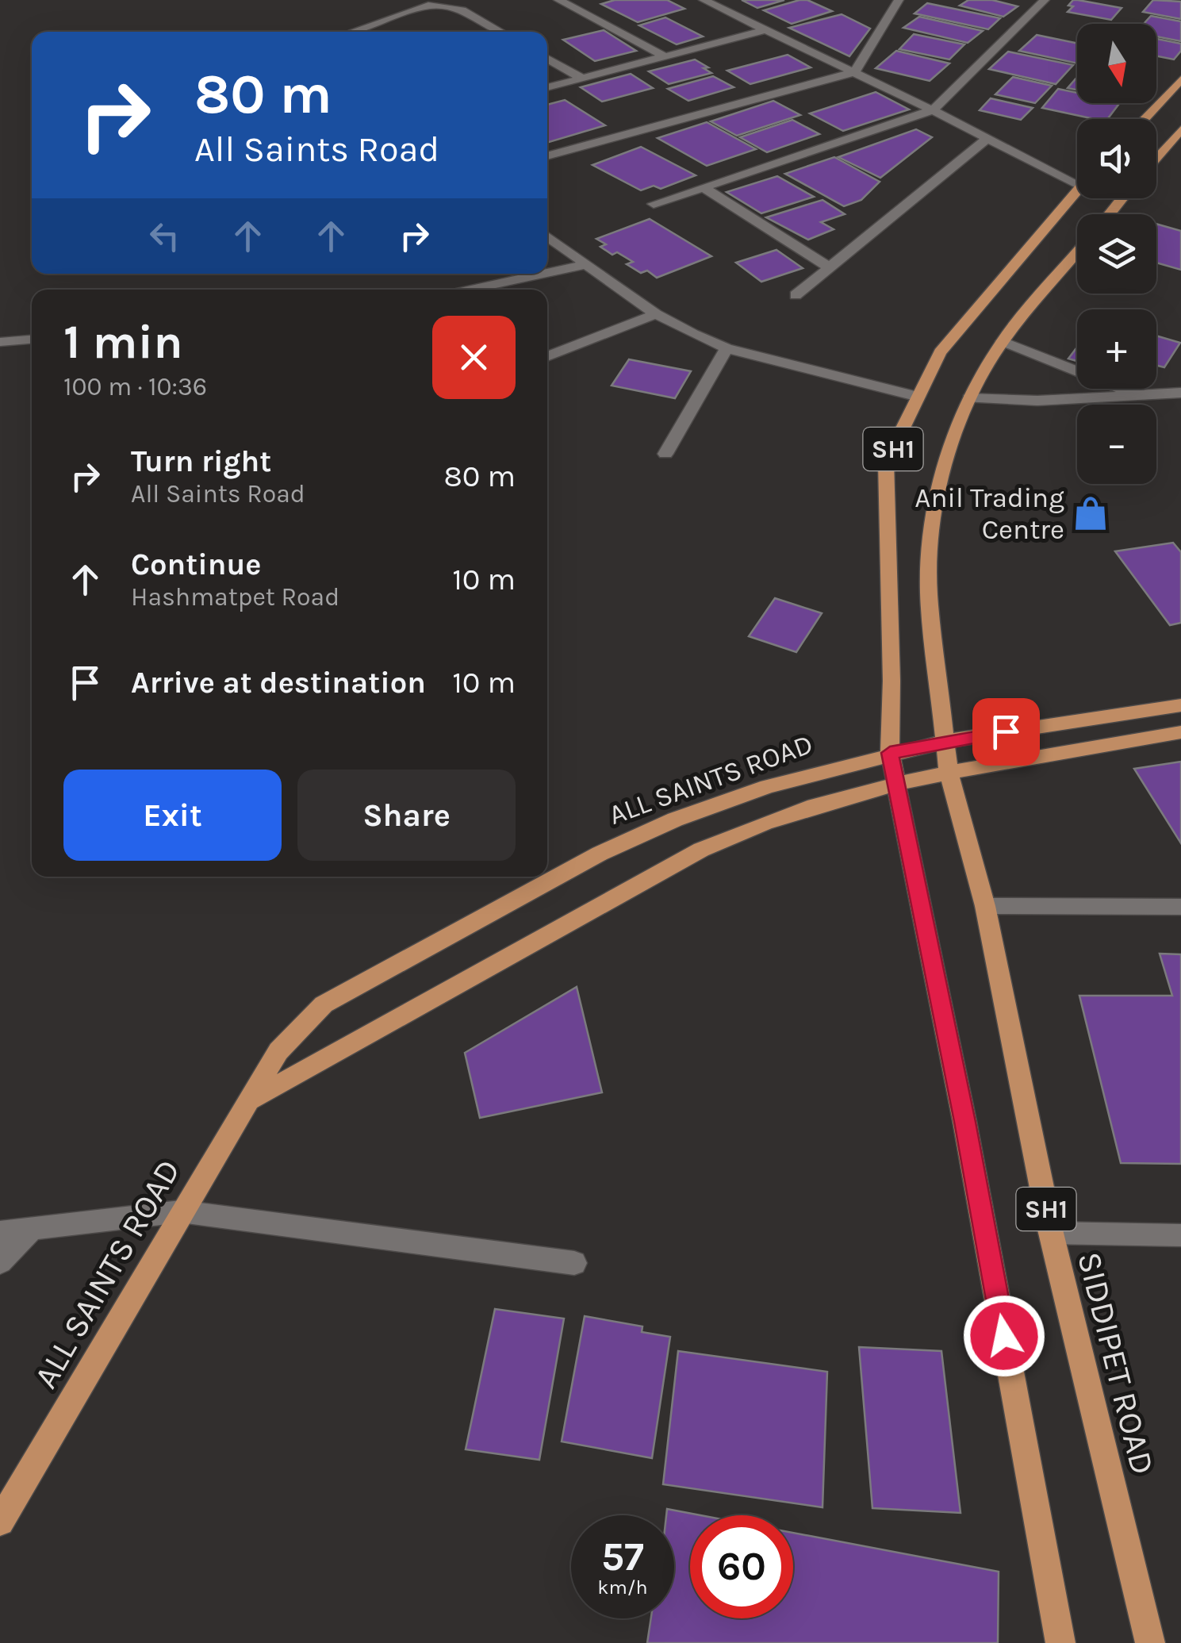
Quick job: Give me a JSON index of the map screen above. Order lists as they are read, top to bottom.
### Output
{
  "streets": {
    "main road": ["SH1", "ALL SAINTS ROAD", "SIDDIPET ROAD"]
  },
  "crossings": [
    ["SH1", "ALL SAINTS ROAD"],
    ["SH1", "SIDDIPET ROAD"]
  ],
  "places": {
    "shop": ["Anil Trading Centre"]
  },
  "north": "bottom",
  "page": {
    "map_buttons": ["+", "−"],
    "turn": ["80 m", "All Saints Road"],
    "heading": ["1 min", "100 m · 10:36"],
    "list": [
      {
        "name": "Turn right",
        "note": "All Saints Road",
        "value": "80 m"
      },
      {
        "name": "Continue",
        "note": "Hashmatpet Road",
        "value": "10 m"
      },
      {
        "name": "Arrive at destination",
        "value": "10 m"
      }
    ],
    "buttons": ["Exit", "Share"],
    "speed": "57 km/h",
    "limit": "60"
  }
}
